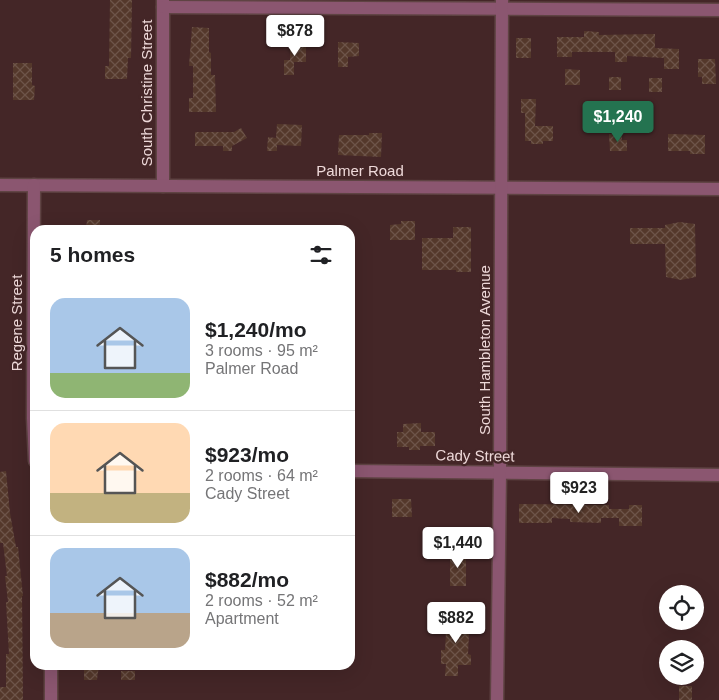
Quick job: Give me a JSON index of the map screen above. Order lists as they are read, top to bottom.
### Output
{
  "streets": {
    "street": [
      "South Christine Street",
      "Palmer Road",
      "Regene Street",
      "South Hambleton Avenue",
      "Cady Street"
    ]
  },
  "crossings": [
    ["South Christine Street", "Palmer Road"],
    ["Palmer Road", "Regene Street"],
    ["Palmer Road", "South Hambleton Avenue"],
    ["South Hambleton Avenue", "Cady Street"]
  ],
  "page": {
    "price": [
      "$878",
      "$1,240",
      "$923",
      "$1,440",
      "$882"
    ],
    "heading": "5 homes",
    "list": [
      {
        "name": "$1,240/mo",
        "note": "3 rooms · 95 m² · Palmer Road"
      },
      {
        "name": "$923/mo",
        "note": "2 rooms · 64 m² · Cady Street"
      },
      {
        "name": "$882/mo",
        "note": "2 rooms · 52 m² · Apartment"
      }
    ]
  }
}
